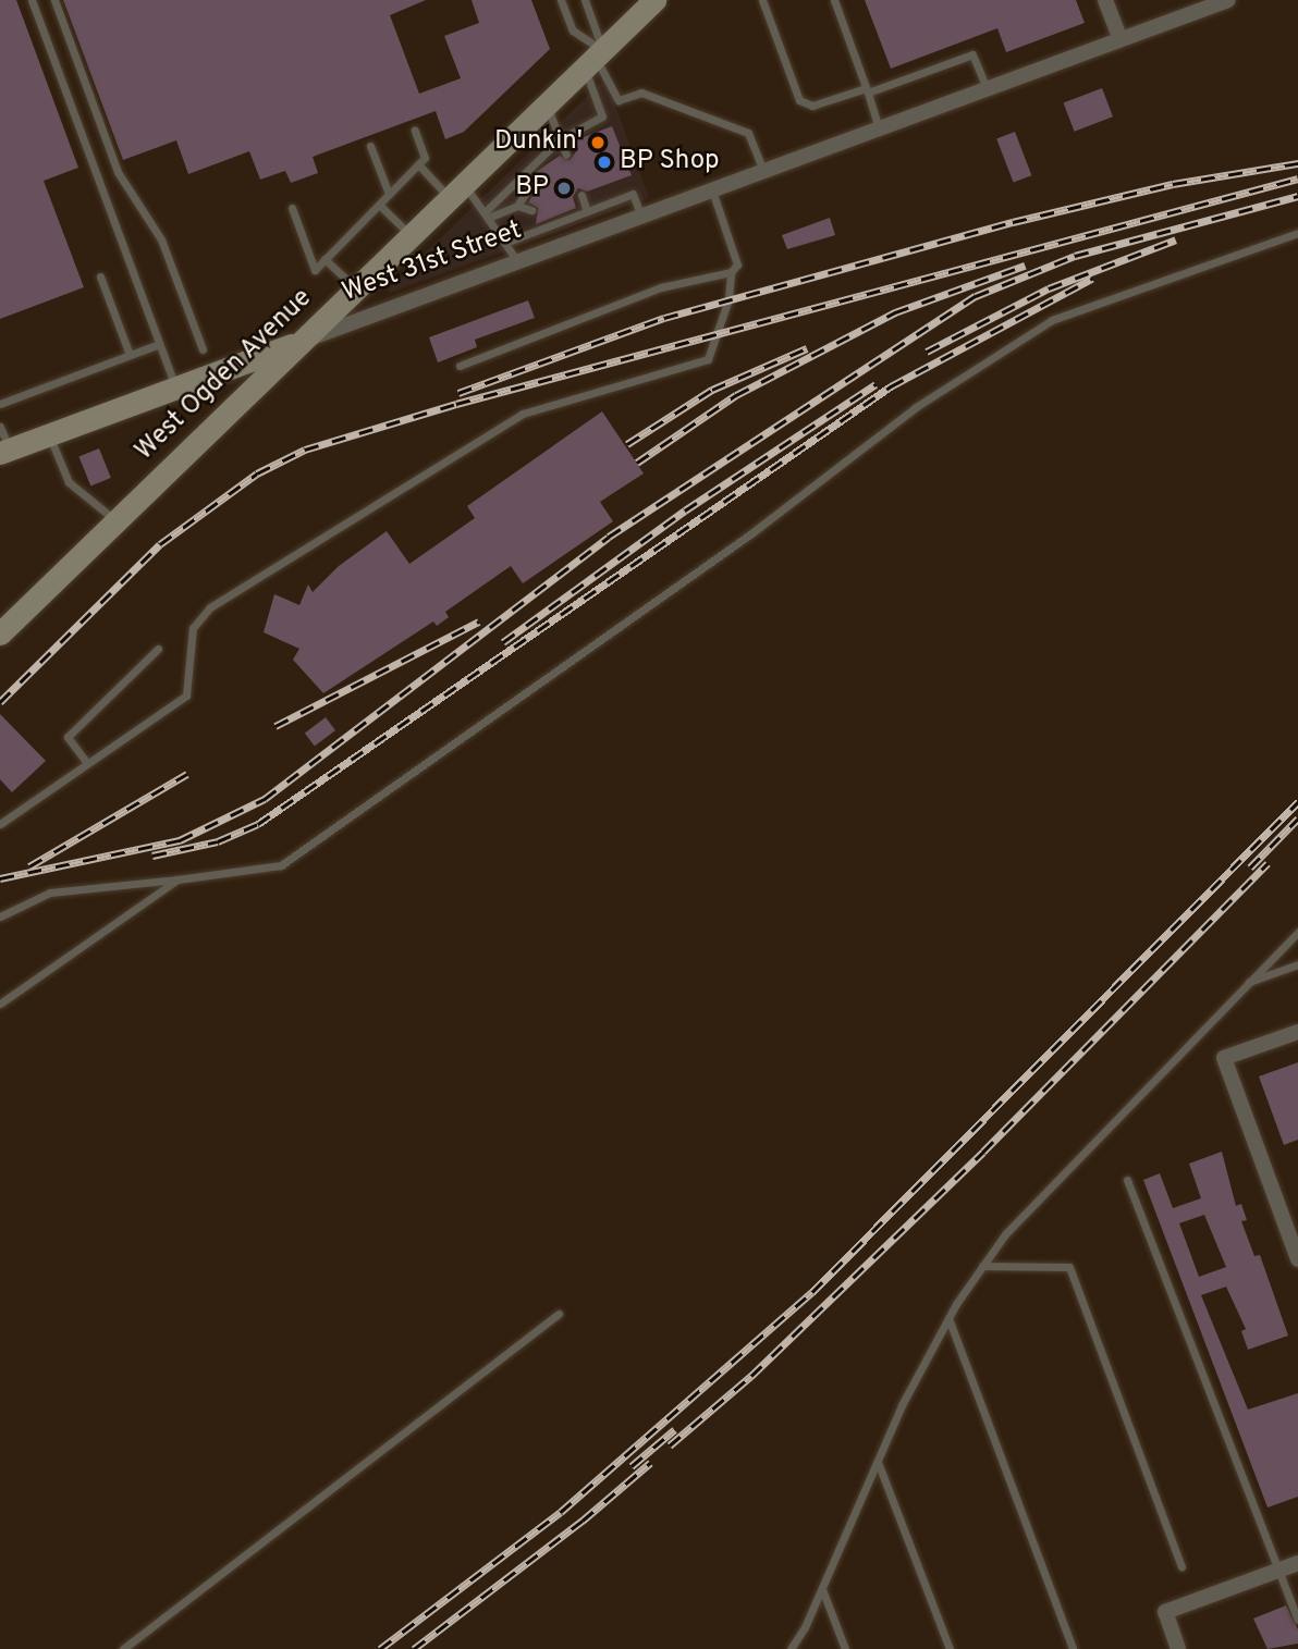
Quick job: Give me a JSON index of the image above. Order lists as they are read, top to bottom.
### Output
{
  "streets": {
    "main road": ["West 31st Street", "West Ogden Avenue"]
  },
  "crossings": [
    ["West 31st Street", "West Ogden Avenue"]
  ],
  "places": ["Dunkin'", "BP Shop", "BP"]
}
